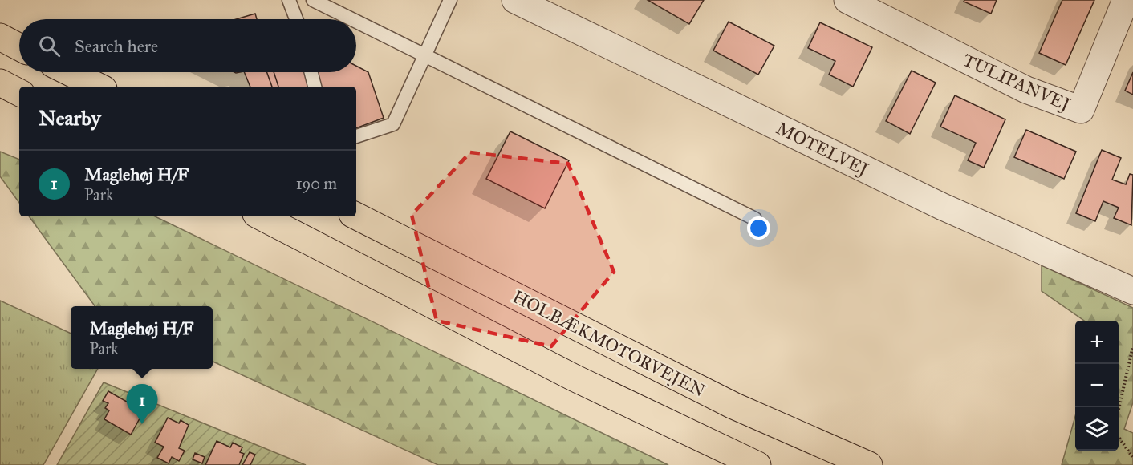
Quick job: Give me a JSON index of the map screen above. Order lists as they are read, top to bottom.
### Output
{
  "streets": {
    "highway": ["HOLBÆKMOTORVEJEN"],
    "street": ["TULIPANVEJ", "MOTELVEJ"]
  },
  "page": {
    "search": "Search here",
    "heading": "Nearby",
    "list": [
      {
        "mark": "1",
        "name": "Maglehøj H/F",
        "note": "Park",
        "value": "190 m"
      }
    ],
    "popup": ["Maglehøj H/F", "Park"],
    "map_buttons": ["+", "−"],
    "pins": "1"
  }
}
